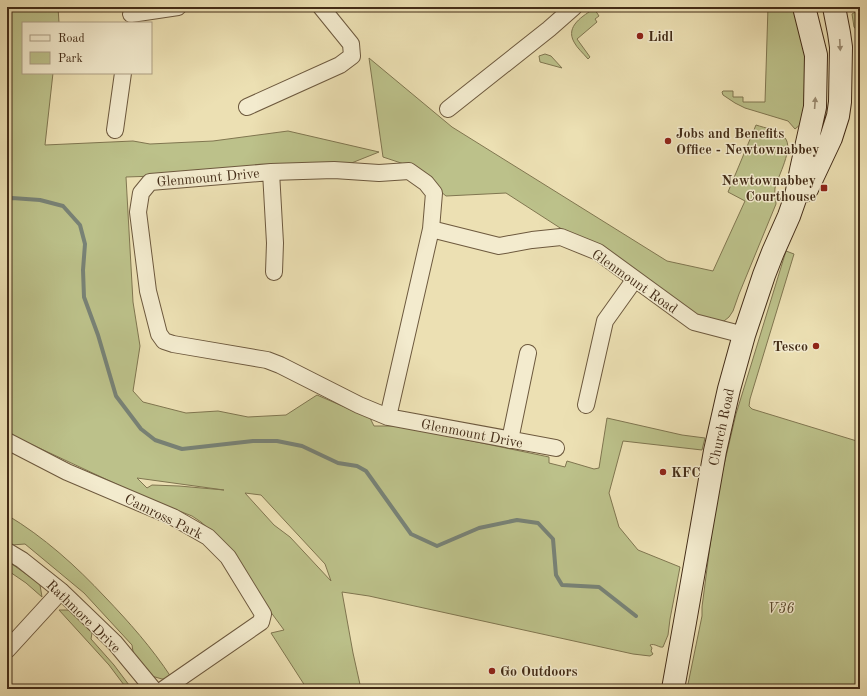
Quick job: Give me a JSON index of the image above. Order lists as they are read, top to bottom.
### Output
{
  "streets": {
    "street": [
      "Glenmount Drive",
      "Glenmount Road",
      "Church Road",
      "Camross Park",
      "Rathmore Drive"
    ]
  },
  "crossings": [
    ["Glenmount Drive", "Glenmount Road"],
    ["Glenmount Road", "Church Road"]
  ],
  "parks": ["V36"],
  "places": {
    "other": [
      "Lidl",
      "Jobs and Benefits Office - Newtownabbey",
      "Tesco",
      "KFC",
      "Go Outdoors"
    ],
    "transit": ["Newtownabbey Courthouse"]
  },
  "legend": ["Road", "Park"]
}
